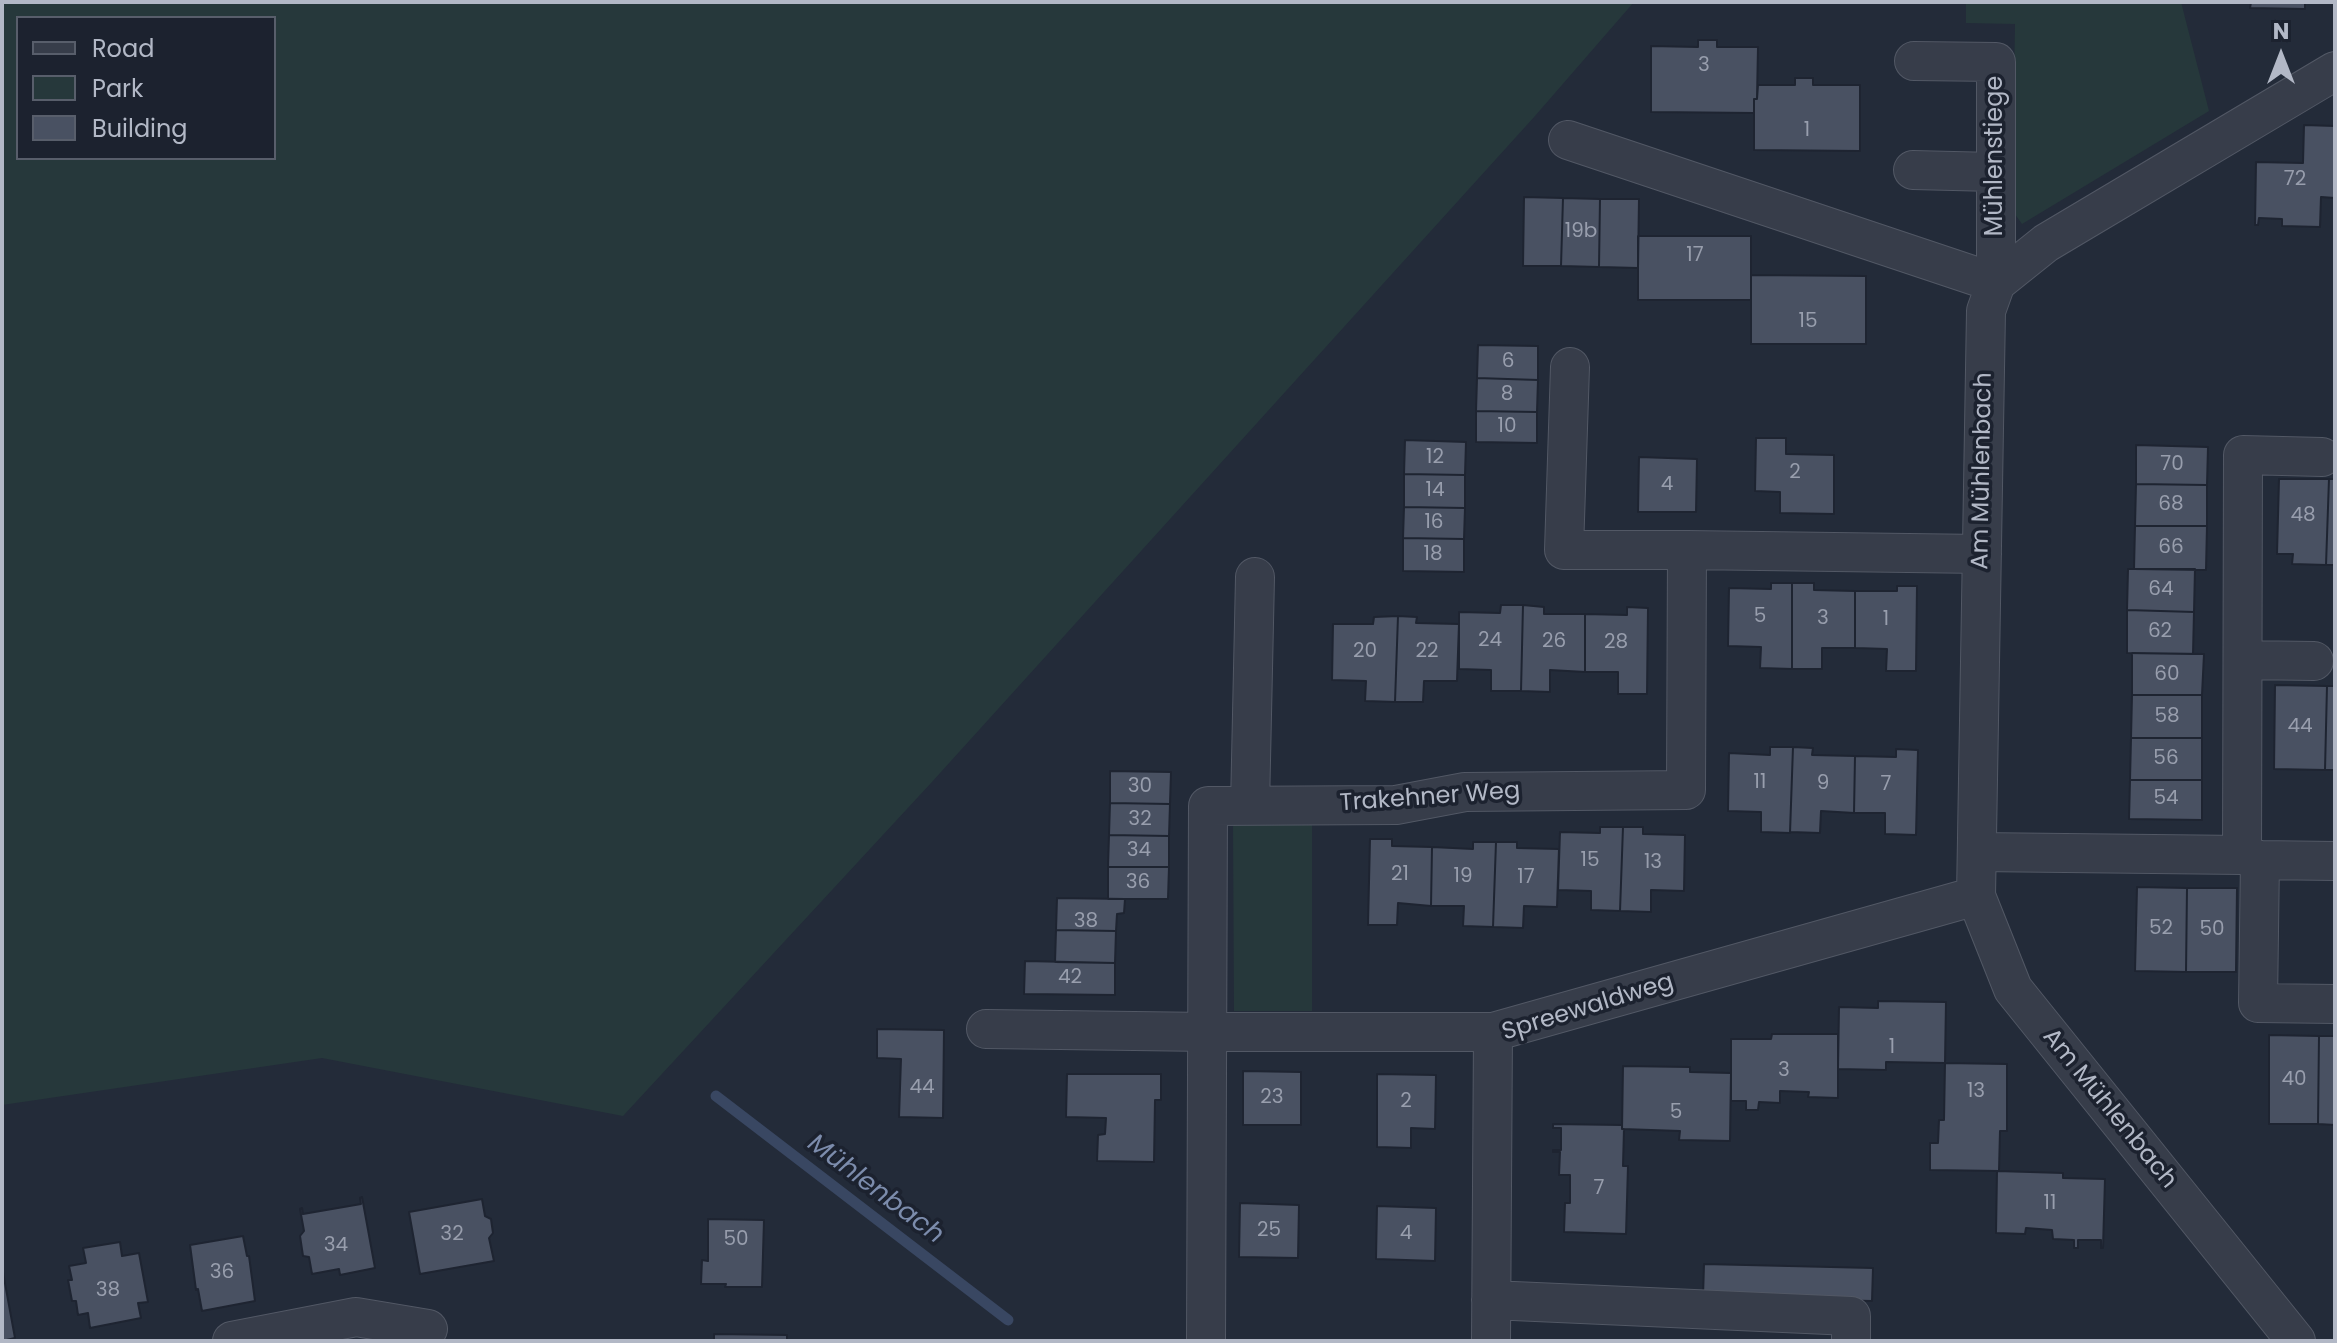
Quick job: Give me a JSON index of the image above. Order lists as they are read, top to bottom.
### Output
{
  "streets": {
    "street": [
      "Mühlenstiege",
      "Am Mühlenbach",
      "Trakehner Weg",
      "Spreewaldweg"
    ]
  },
  "crossings": [
    ["Mühlenstiege", "Am Mühlenbach"],
    ["Am Mühlenbach", "Spreewaldweg"]
  ],
  "water": ["Mühlenbach"],
  "house_numbers": [
    "3",
    "1",
    "72",
    "19b",
    "17",
    "15",
    "6",
    "8",
    "10",
    "12",
    "70",
    "2",
    "4",
    "14",
    "68",
    "48",
    "16",
    "66",
    "18",
    "64",
    "5",
    "3",
    "1",
    "62",
    "24",
    "26",
    "28",
    "20",
    "22",
    "60",
    "58",
    "44",
    "56",
    "11",
    "9",
    "7",
    "30",
    "54",
    "32",
    "34",
    "15",
    "13",
    "21",
    "19",
    "17",
    "36",
    "38",
    "52",
    "50",
    "42",
    "1",
    "3",
    "40",
    "44",
    "13",
    "23",
    "2",
    "5",
    "7",
    "11",
    "25",
    "4",
    "32",
    "50",
    "34",
    "36",
    "38"
  ],
  "legend": ["Road", "Park", "Building"],
  "north": "top"
}
